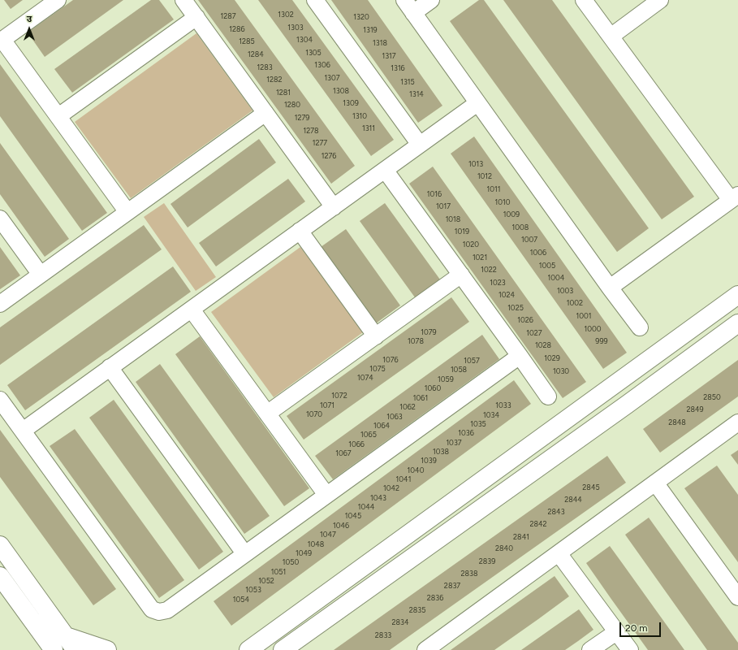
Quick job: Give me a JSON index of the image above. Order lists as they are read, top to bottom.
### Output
{
  "house_numbers": [
    "1302",
    "1287",
    "1320",
    "1303",
    "1286",
    "1319",
    "1304",
    "1285",
    "1318",
    "1305",
    "1284",
    "1317",
    "1306",
    "1283",
    "1316",
    "1307",
    "1282",
    "1315",
    "1308",
    "1281",
    "1314",
    "1309",
    "1280",
    "1310",
    "1279",
    "1311",
    "1278",
    "1277",
    "1276",
    "1013",
    "1012",
    "1011",
    "1016",
    "1010",
    "1017",
    "1009",
    "1018",
    "1008",
    "1019",
    "1007",
    "1020",
    "1006",
    "1021",
    "1005",
    "1022",
    "1004",
    "1023",
    "1003",
    "1024",
    "1002",
    "1025",
    "1001",
    "1026",
    "1000",
    "1079",
    "1027",
    "1078",
    "999",
    "1028",
    "1029",
    "1076",
    "1057",
    "1075",
    "1058",
    "1030",
    "1074",
    "1059",
    "1060",
    "1072",
    "2850",
    "1061",
    "1071",
    "1033",
    "1062",
    "2849",
    "1070",
    "1034",
    "1063",
    "2848",
    "1035",
    "1064",
    "1036",
    "1065",
    "1037",
    "1066",
    "1038",
    "1067",
    "1039",
    "1040",
    "1041",
    "2845",
    "1042",
    "1043",
    "2844",
    "1044",
    "2843",
    "1045",
    "2842",
    "1046",
    "1047",
    "2841",
    "1048",
    "2840",
    "1049",
    "2839",
    "1050",
    "1051",
    "2838",
    "1052",
    "2837",
    "1053",
    "2836",
    "1054",
    "2835",
    "2834",
    "2833"
  ],
  "scale_bar": "20 m",
  "north": "top"
}
